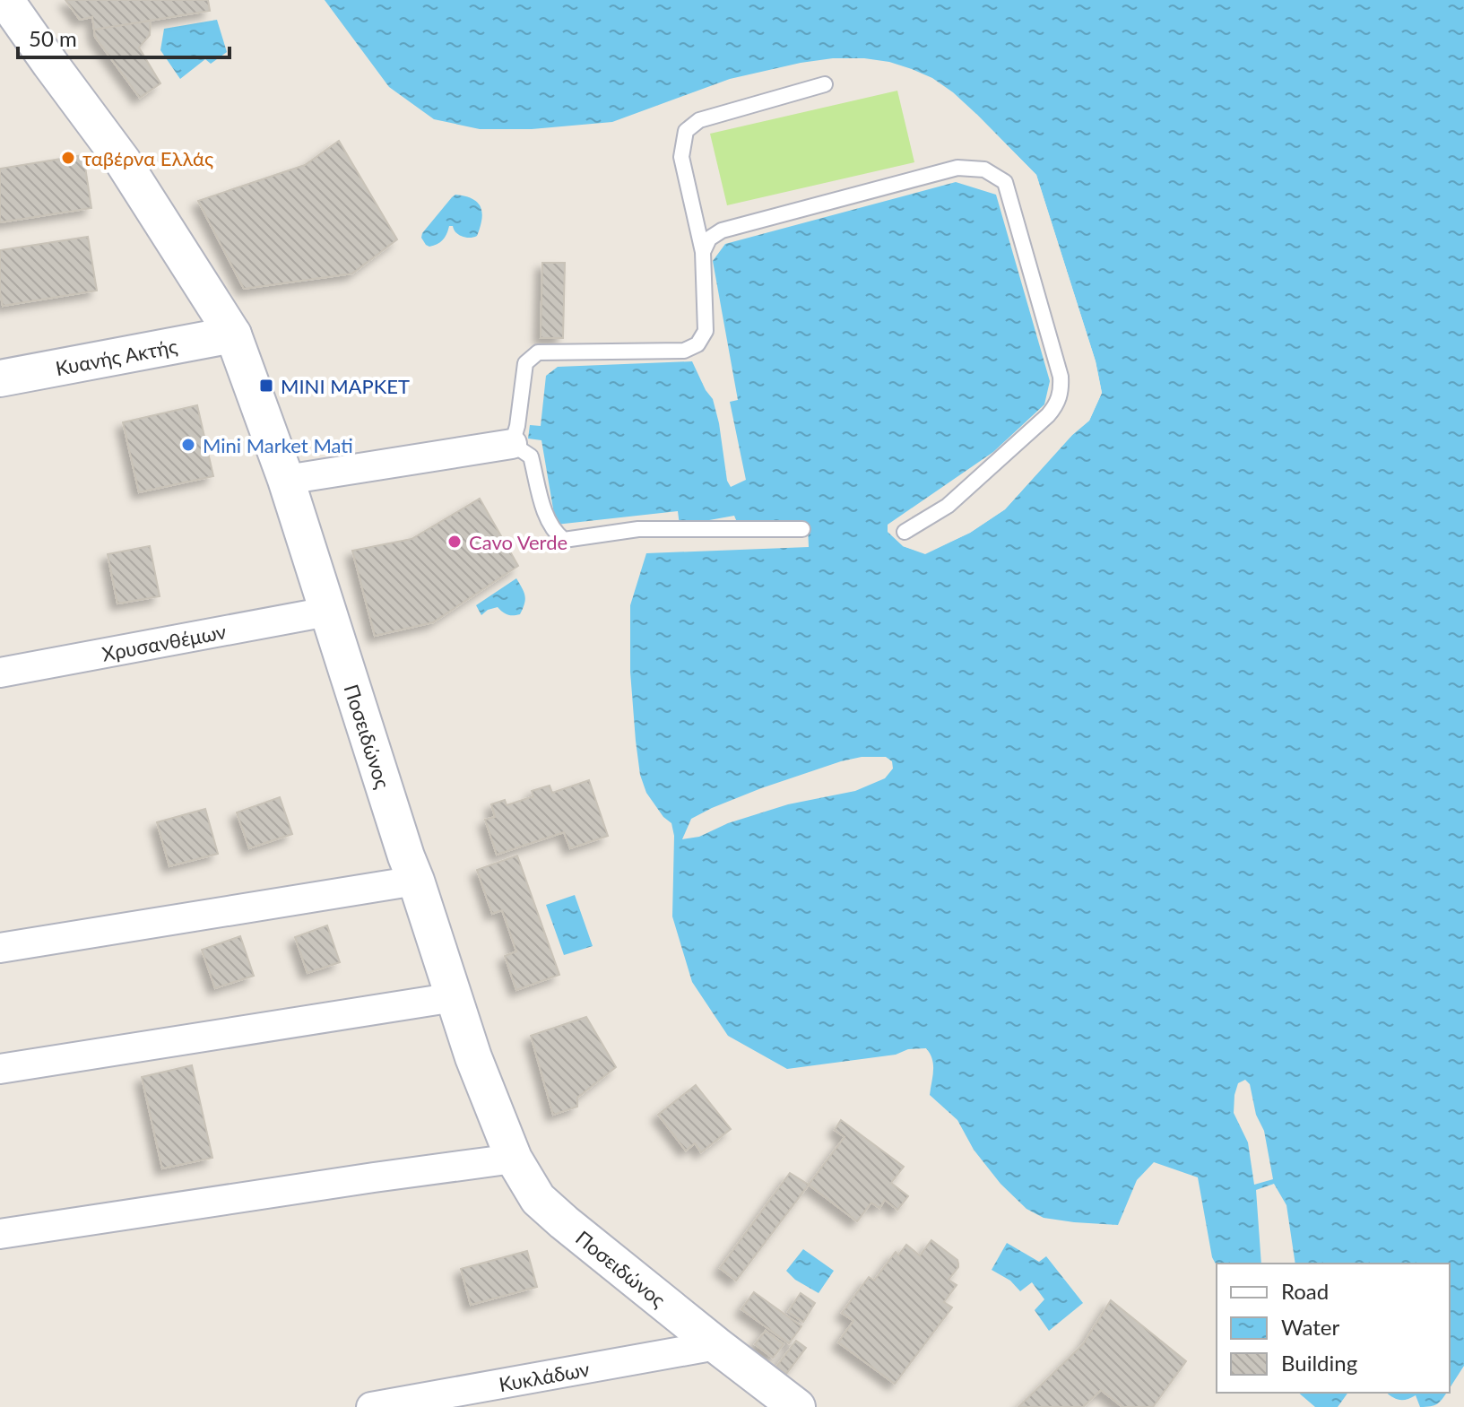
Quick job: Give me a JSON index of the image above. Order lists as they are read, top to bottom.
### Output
{
  "streets": {
    "street": [
      "Κυανής Ακτής",
      "Χρυσανθέμων",
      "Ποσειδώνος",
      "Κυκλάδων"
    ]
  },
  "crossings": [
    ["Κυανής Ακτής", "Ποσειδώνος"],
    ["Χρυσανθέμων", "Ποσειδώνος"],
    ["Ποσειδώνος", "Κυκλάδων"]
  ],
  "places": {
    "other": ["ταβέρνα Ελλάς", "Mini Market Mati", "Cavo Verde"],
    "transit": ["ΜΙΝΙ ΜΑΡΚΕΤ"]
  },
  "legend": ["Road", "Water", "Building"],
  "scale_bar": "50 m"
}
